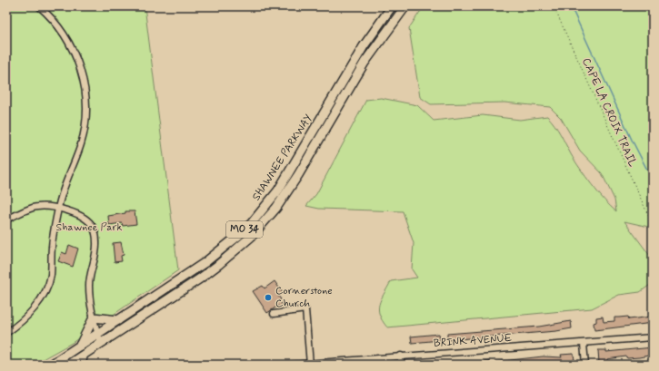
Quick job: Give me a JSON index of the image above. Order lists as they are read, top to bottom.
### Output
{
  "streets": {
    "highway": ["SHAWNEE PARKWAY", "MO 34"],
    "street": ["BRINK AVENUE"],
    "path": ["CAPE LA CROIX TRAIL"]
  },
  "parks": ["Shawnee Park"],
  "places": ["Cornerstone Church"]
}
